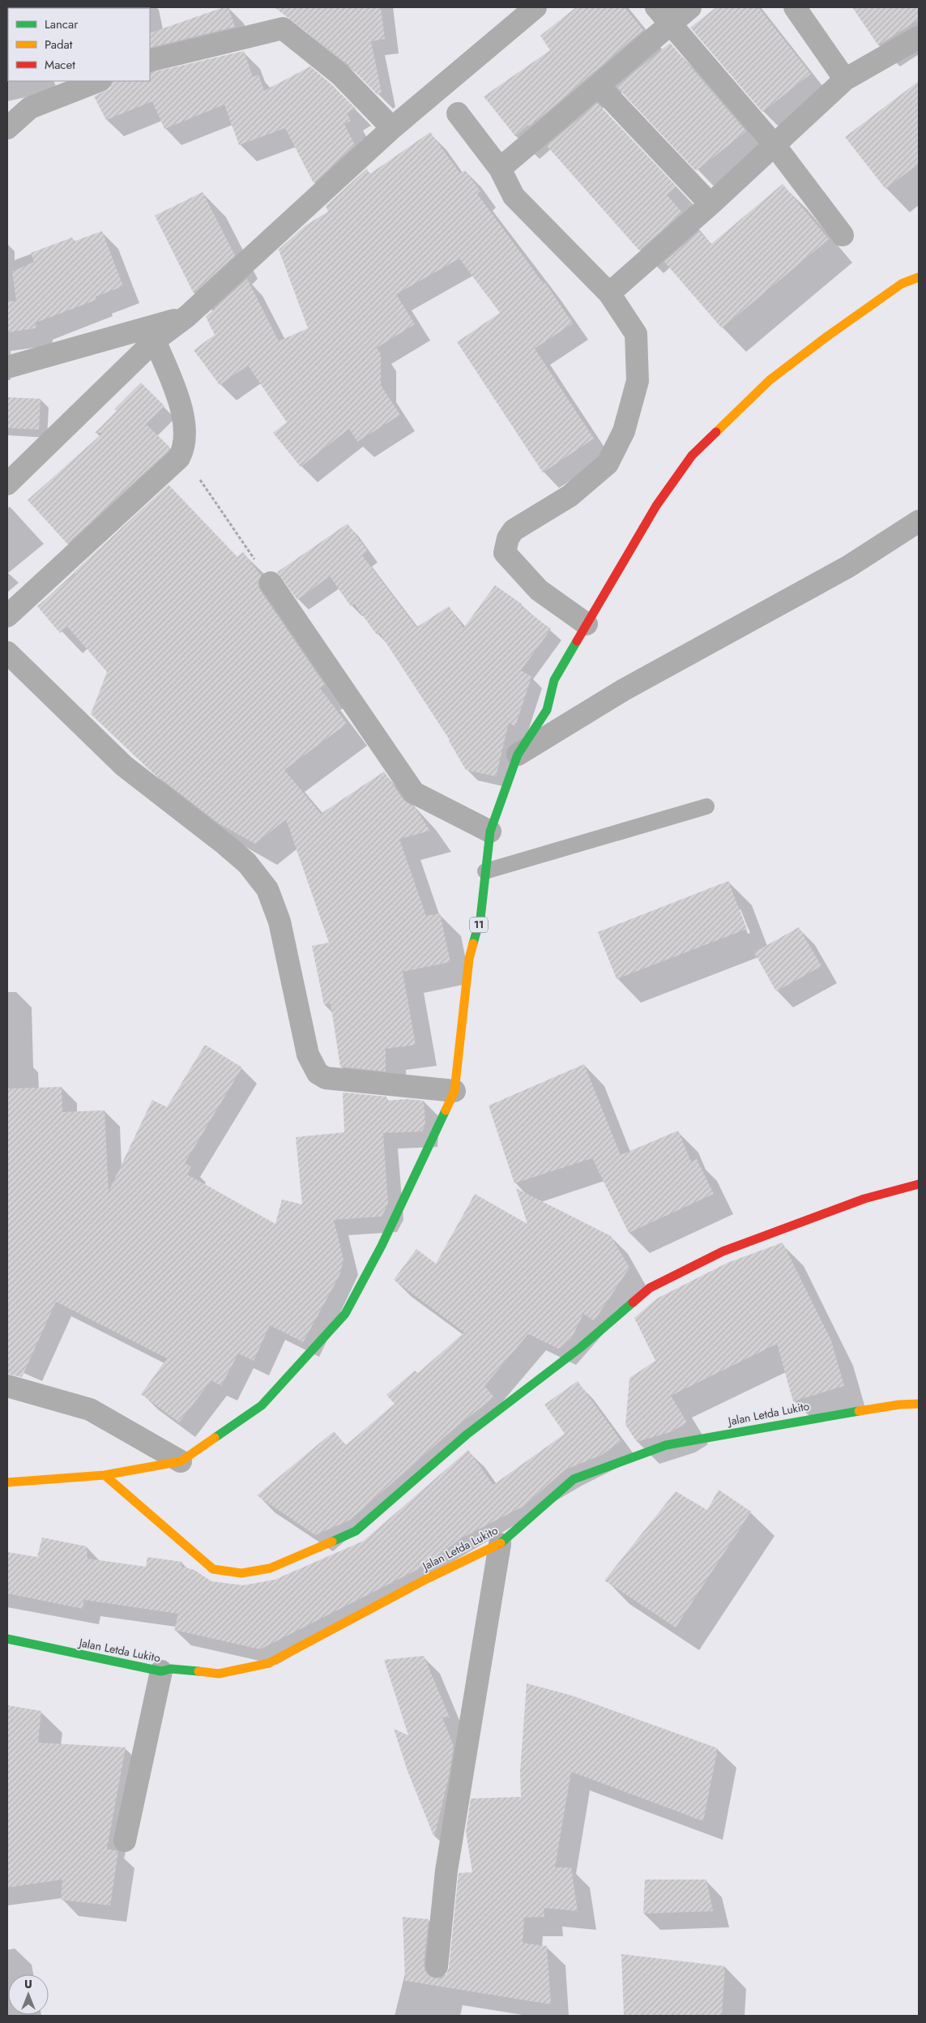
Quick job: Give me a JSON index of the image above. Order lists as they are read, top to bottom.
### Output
{
  "streets": {
    "main road": ["11", "Jalan Letda Lukito"]
  },
  "legend": ["Lancar", "Padat", "Macet"],
  "north": "top"
}
